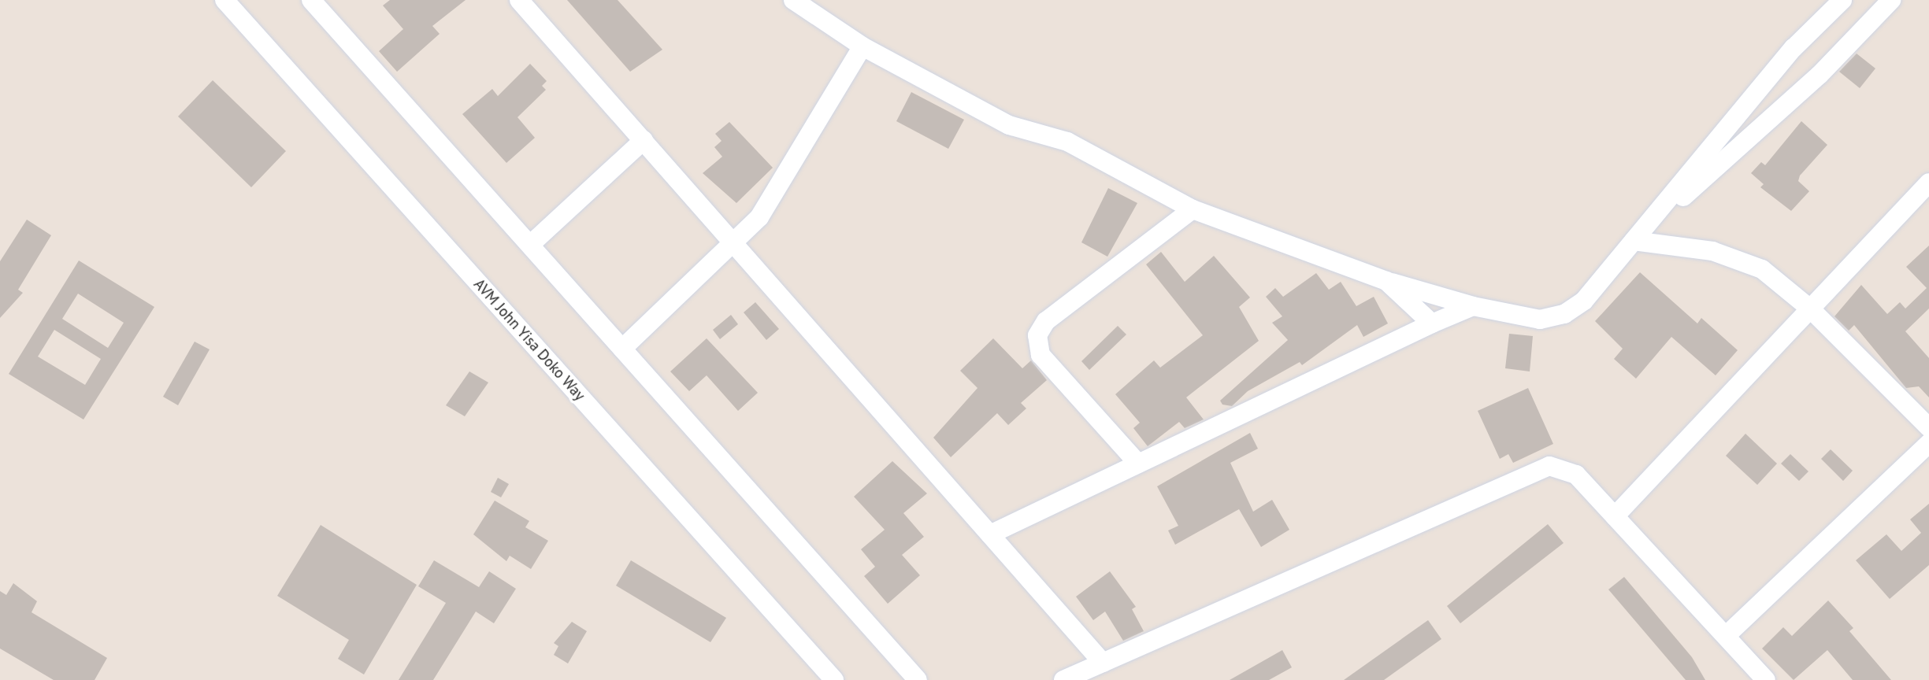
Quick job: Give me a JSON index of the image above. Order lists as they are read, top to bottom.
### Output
{
  "streets": {
    "street": ["AVM John Yisa Doko Way"]
  }
}
